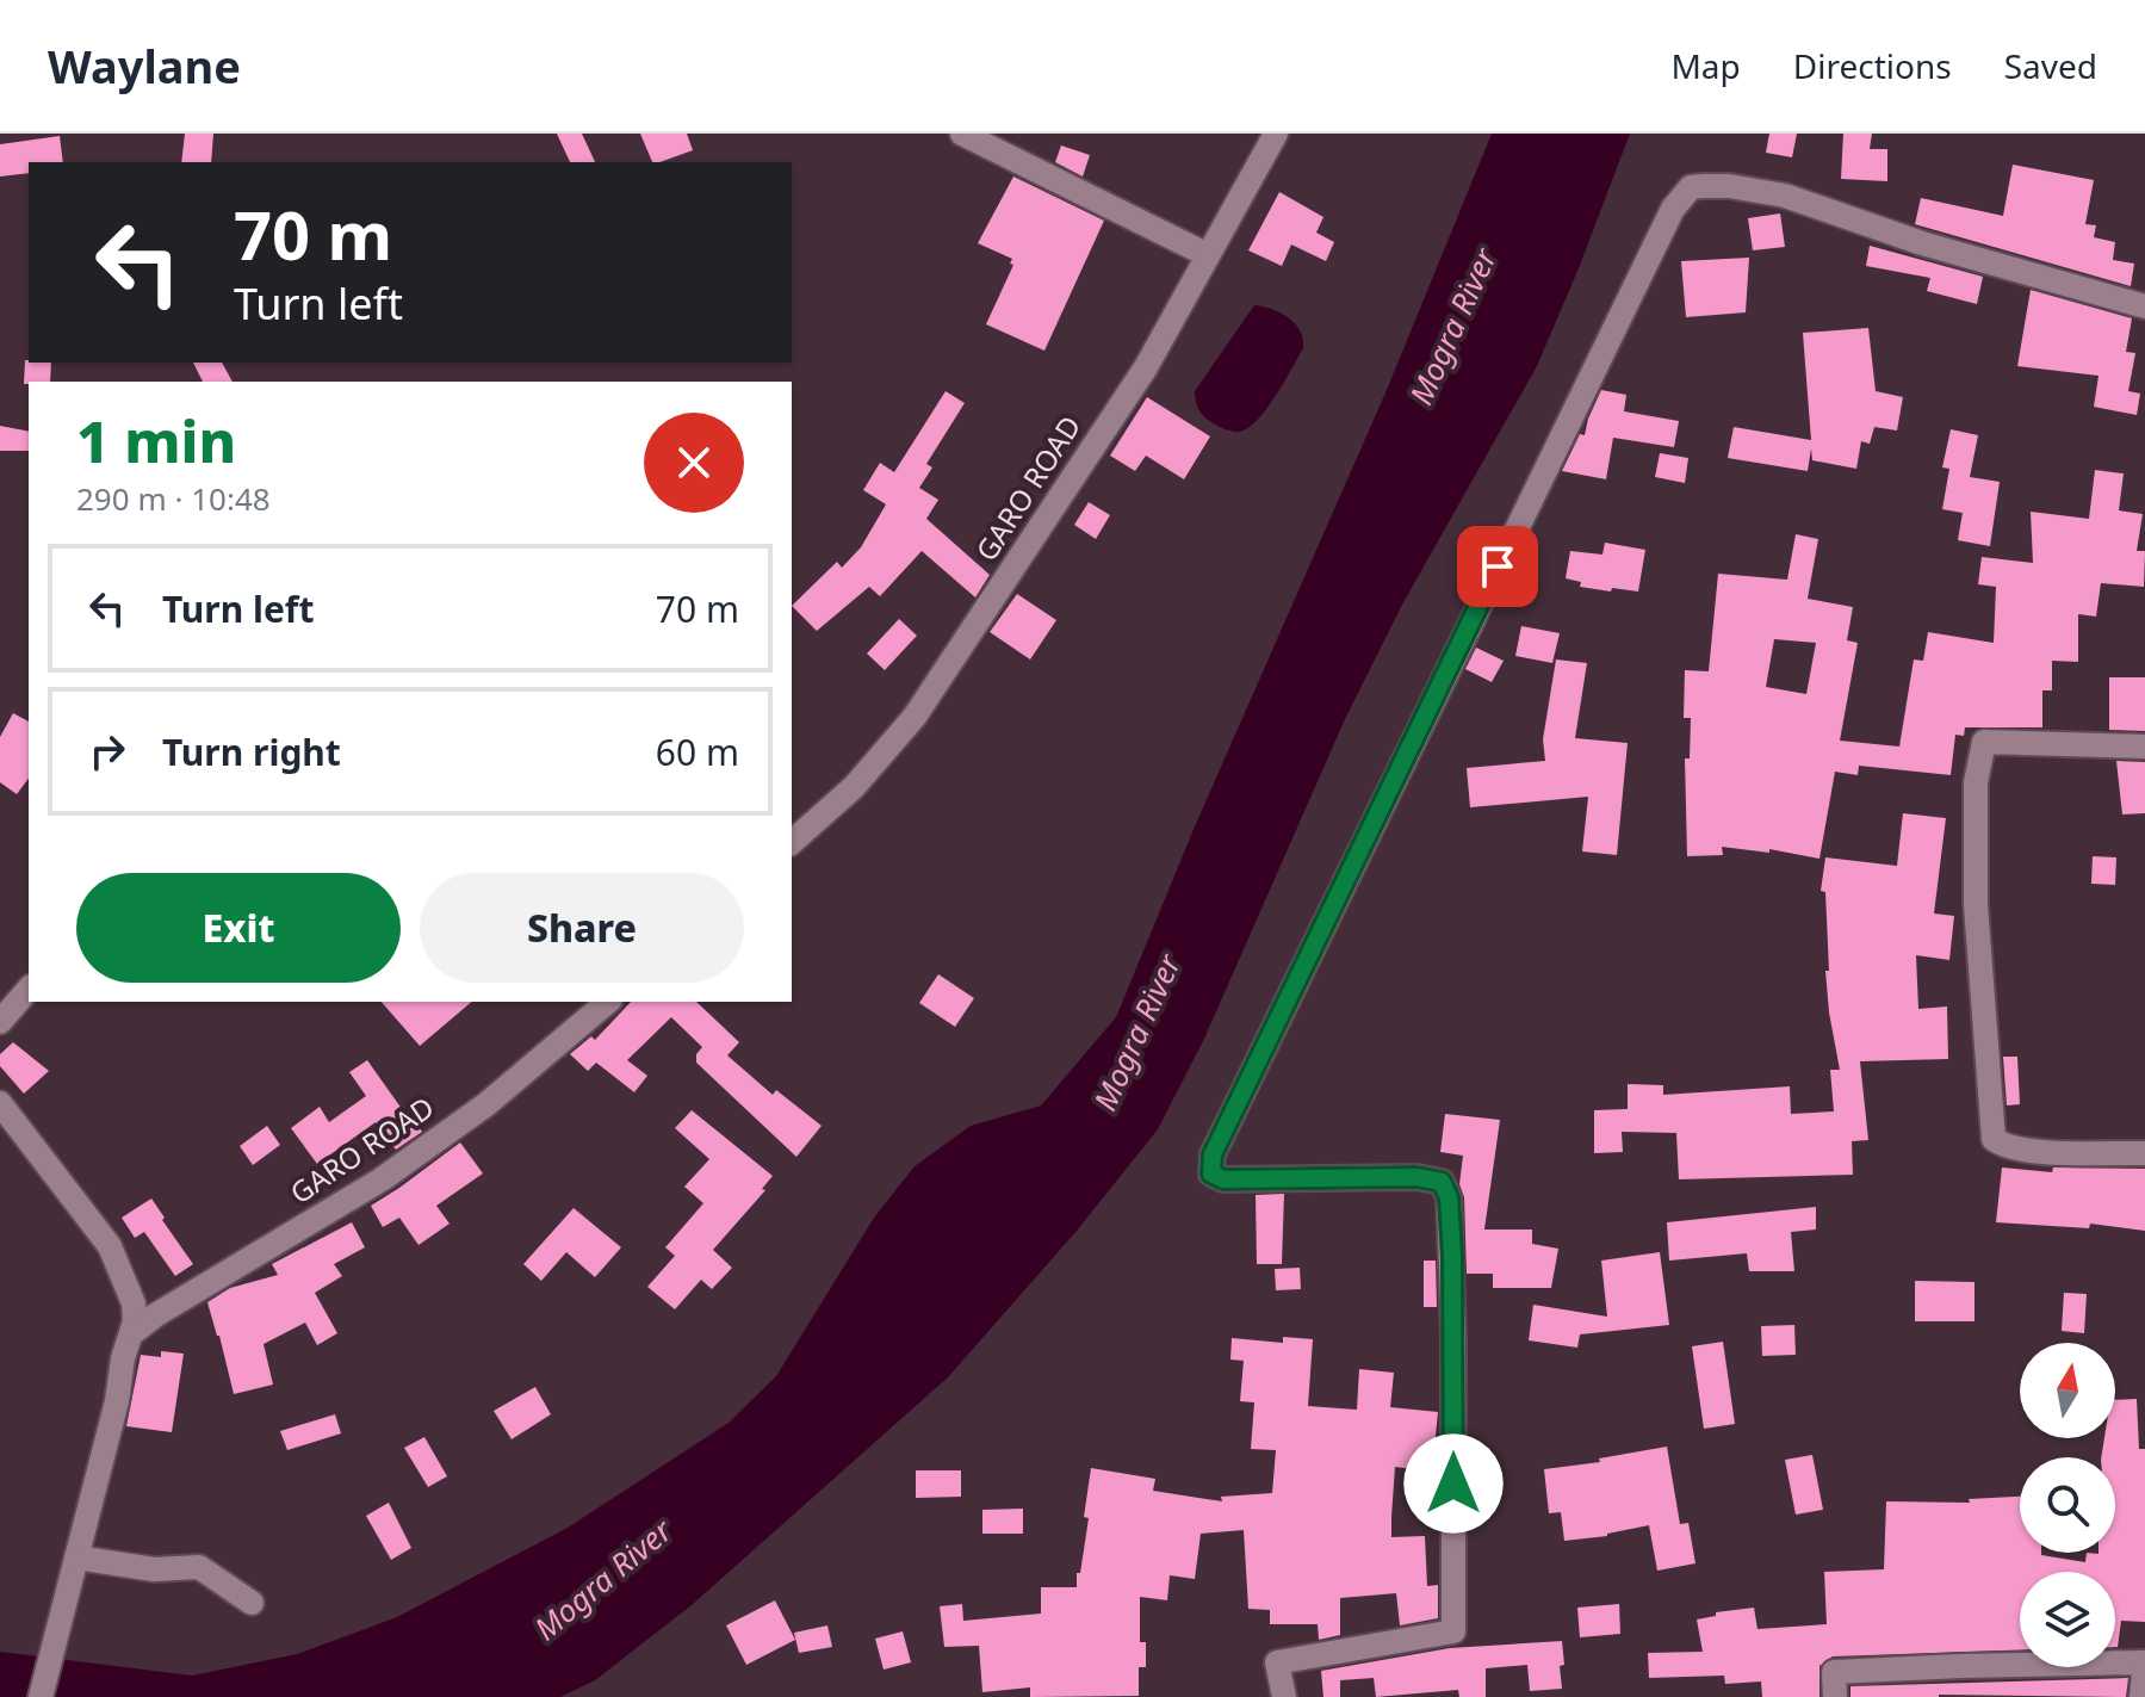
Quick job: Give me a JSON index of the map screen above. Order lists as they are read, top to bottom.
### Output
{
  "streets": {
    "street": ["GARO ROAD"]
  },
  "water": ["Mogra River"],
  "north": "top",
  "page": {
    "header": "Waylane",
    "nav": ["Map", "Directions", "Saved"],
    "turn": ["70 m", "Turn left"],
    "heading": ["1 min", "290 m · 10:48"],
    "list": [
      {
        "name": "Turn left",
        "value": "70 m"
      },
      {
        "name": "Turn right",
        "value": "60 m"
      }
    ],
    "buttons": ["Exit", "Share"]
  }
}
